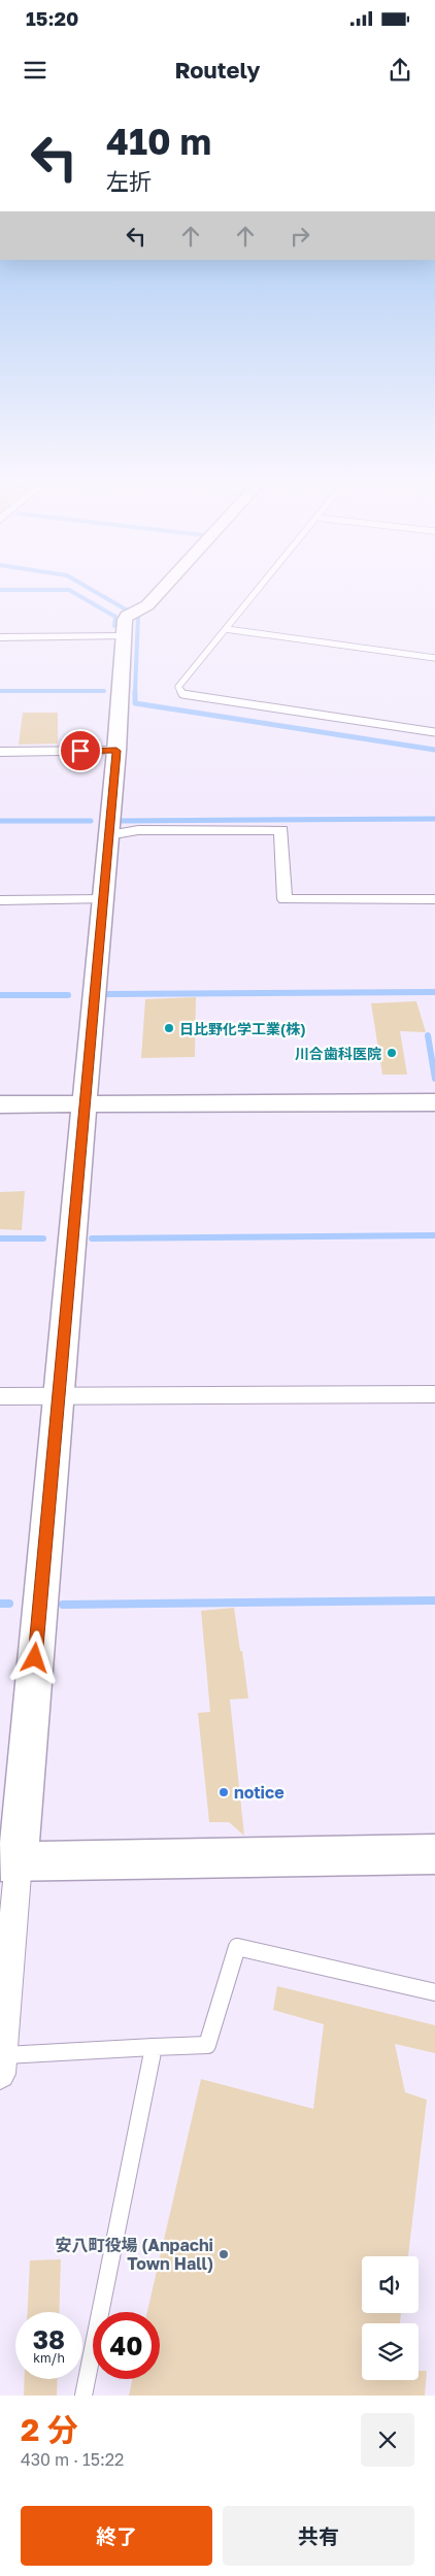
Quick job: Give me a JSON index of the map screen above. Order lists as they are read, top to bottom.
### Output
{
  "places": [
    "日比野化学工業(株)",
    "川合歯科医院",
    "notice",
    "安八町役場 (Anpachi Town Hall)"
  ],
  "page": {
    "status": "15:20",
    "header": "Routely",
    "turn": ["410 m", "左折"],
    "speed": "38 km/h",
    "limit": "40",
    "heading": ["2 分", "430 m · 15:22"],
    "buttons": ["終了", "共有"]
  }
}
